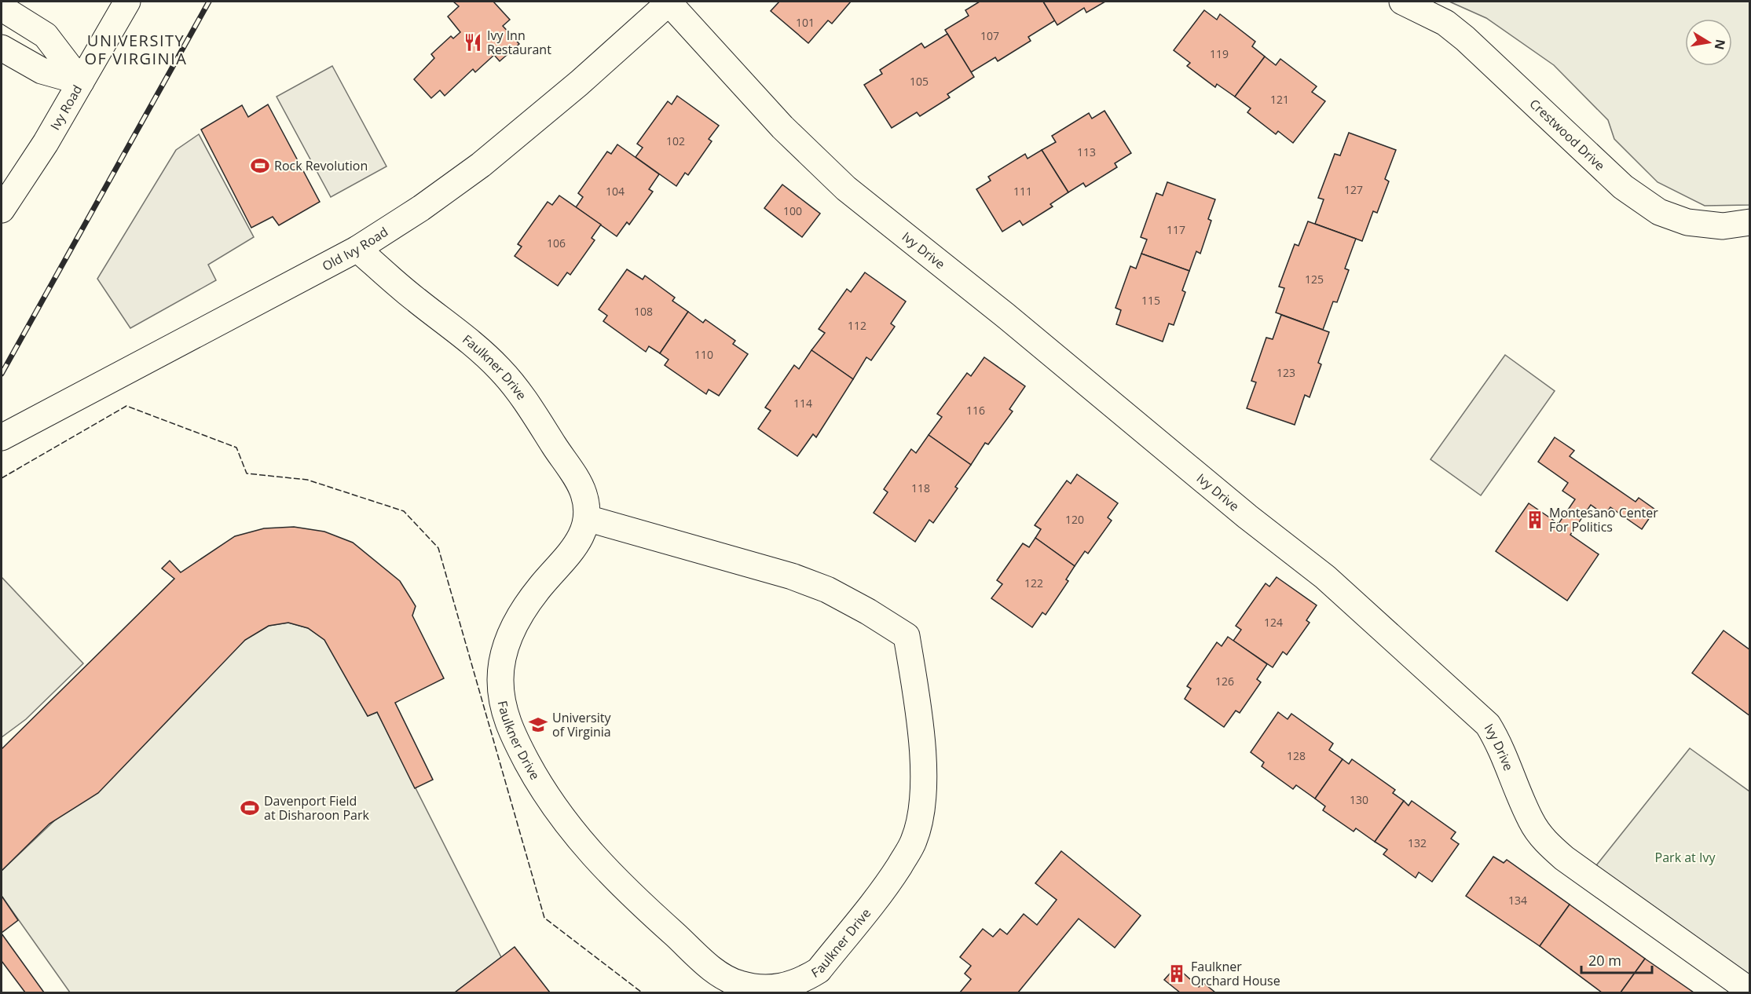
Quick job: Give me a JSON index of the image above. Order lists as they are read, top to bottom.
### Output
{
  "streets": {
    "street": [
      "Ivy Road",
      "Crestwood Drive",
      "Old Ivy Road",
      "Ivy Drive",
      "Faulkner Drive"
    ]
  },
  "crossings": [
    ["Old Ivy Road", "Ivy Drive"],
    ["Old Ivy Road", "Faulkner Drive"]
  ],
  "districts": ["UNIVERSITY OF VIRGINIA"],
  "parks": ["Park at Ivy"],
  "places": {
    "restaurant": ["Ivy Inn Restaurant"],
    "sports": ["Rock Revolution", "Davenport Field at Disharoon Park"],
    "building": ["Montesano Center For Politics", "Faulkner Orchard House"],
    "school or university": ["University of Virginia"]
  },
  "house_numbers": [
    "101",
    "107",
    "119",
    "105",
    "121",
    "102",
    "113",
    "127",
    "104",
    "111",
    "100",
    "117",
    "106",
    "125",
    "115",
    "108",
    "112",
    "110",
    "123",
    "114",
    "116",
    "118",
    "120",
    "122",
    "124",
    "126",
    "128",
    "130",
    "132",
    "134"
  ],
  "scale_bar": "20 m",
  "north": "right"
}
